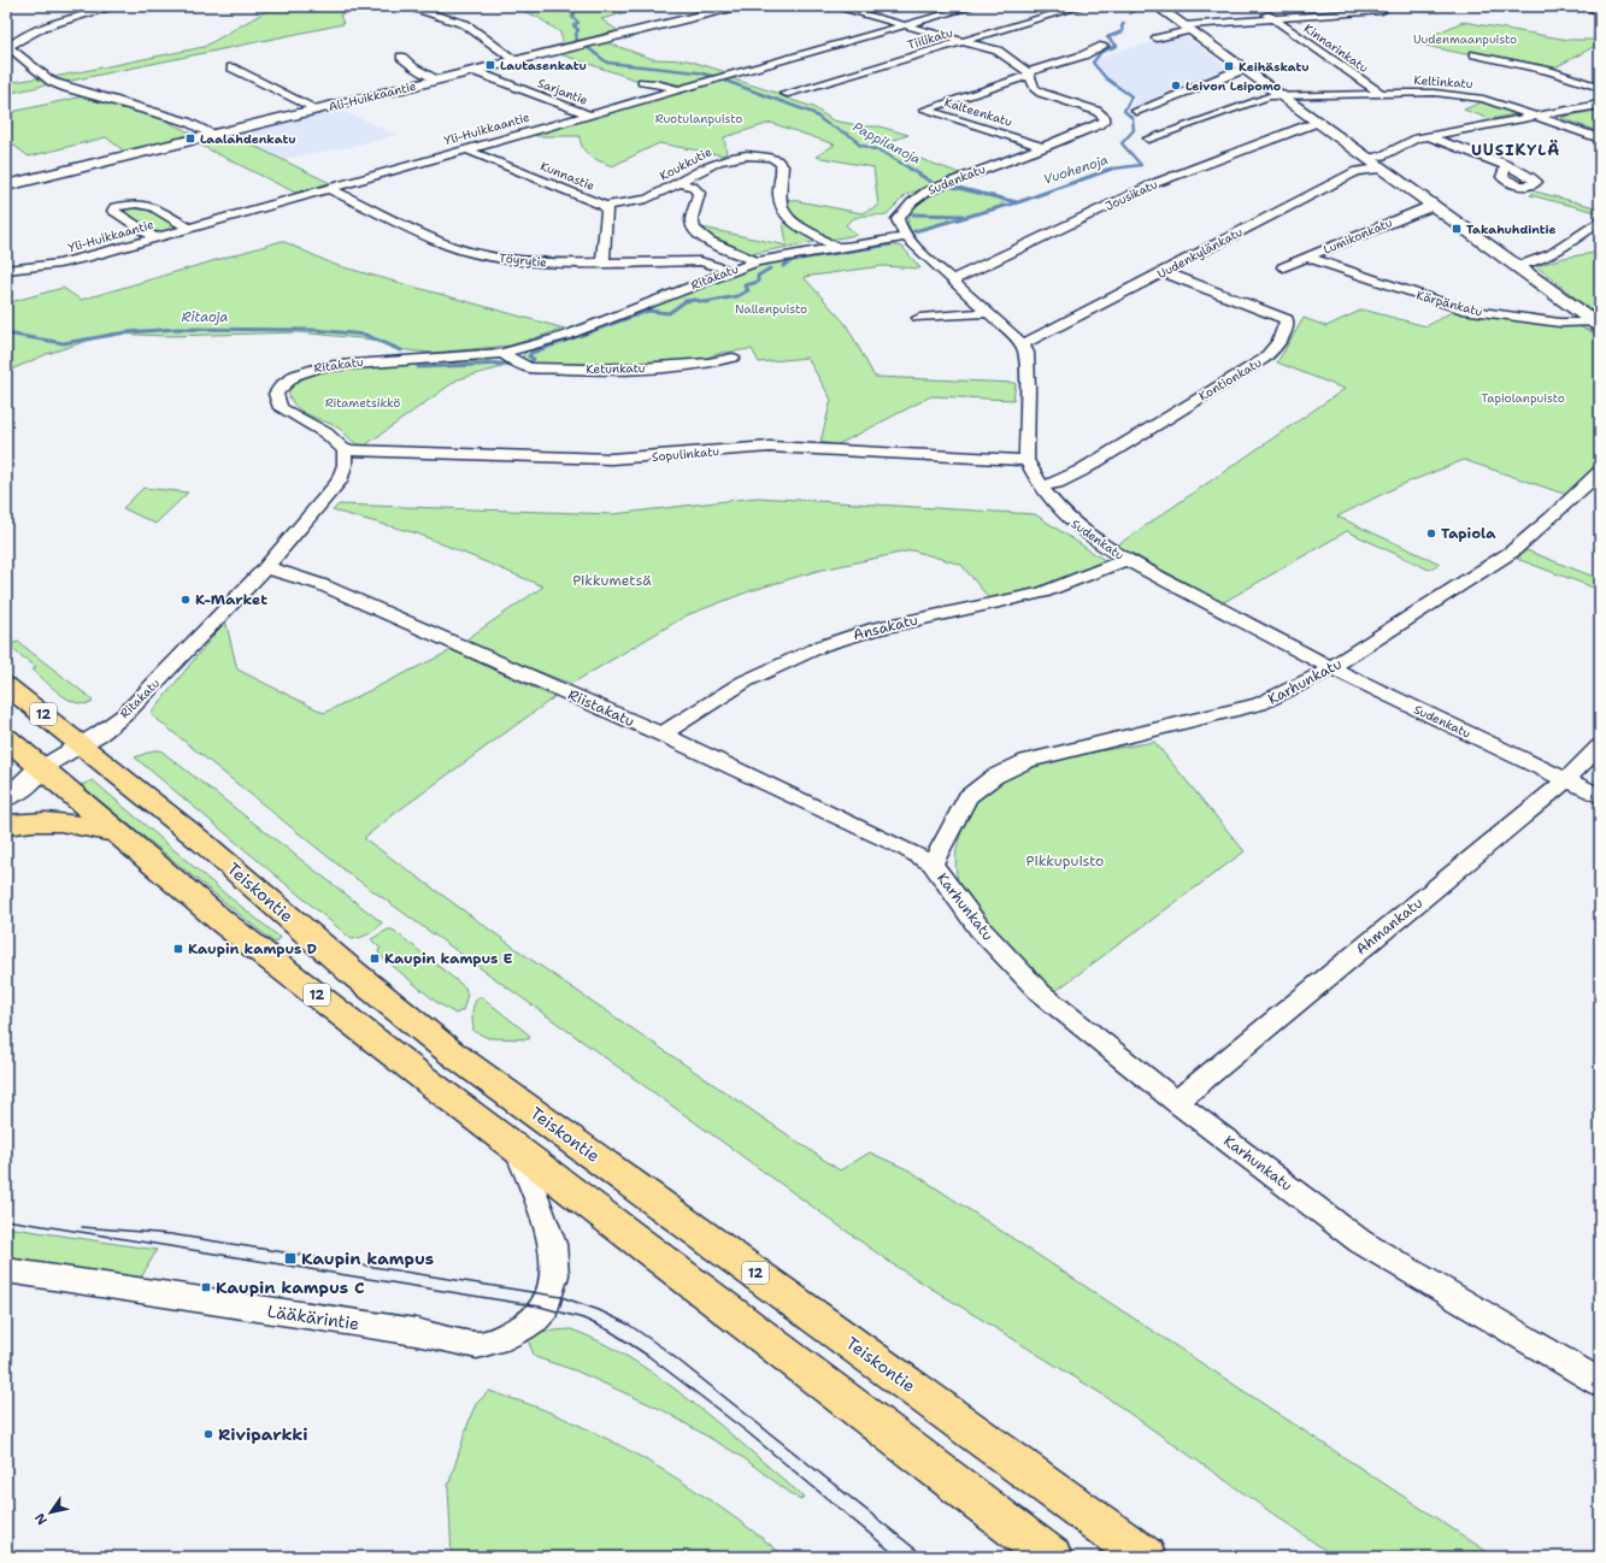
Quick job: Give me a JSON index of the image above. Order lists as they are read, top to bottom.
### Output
{
  "streets": {
    "main road": ["12", "Teiskontie"],
    "street": [
      "Tiilikatu",
      "Kinnarinkatu",
      "Keltinkatu",
      "Sarjantie",
      "Ali-Huikkaantie",
      "Kalteenkatu",
      "Yli-Huikkaantie",
      "Koukkutie",
      "Kunnastie",
      "Sudenkatu",
      "Jousikatu",
      "Lumikonkatu",
      "Uudenkylänkatu",
      "Töyrytie",
      "Ritakatu",
      "Kärpänkatu",
      "Ketunkatu",
      "Kontionkatu",
      "Sopulinkatu",
      "Ansakatu",
      "Karhunkatu",
      "Riistakatu",
      "Ahmankatu",
      "Lääkärintie"
    ]
  },
  "crossings": [
    ["Kinnarinkatu", "Keltinkatu"],
    ["Sarjantie", "Ali-Huikkaantie"],
    ["Sarjantie", "Yli-Huikkaantie"],
    ["Kalteenkatu", "Sudenkatu"],
    ["Yli-Huikkaantie", "Kunnastie"],
    ["Yli-Huikkaantie", "Töyrytie"],
    ["Koukkutie", "Kunnastie"],
    ["Koukkutie", "Ritakatu"],
    ["Kunnastie", "Töyrytie"],
    ["Sudenkatu", "Uudenkylänkatu"],
    ["Sudenkatu", "Ritakatu"],
    ["Sudenkatu", "Kontionkatu"],
    ["Sudenkatu", "Sopulinkatu"],
    ["Sudenkatu", "Ansakatu"],
    ["Sudenkatu", "Karhunkatu"],
    ["Sudenkatu", "Ahmankatu"],
    ["Lumikonkatu", "Kärpänkatu"],
    ["Uudenkylänkatu", "Kontionkatu"],
    ["Töyrytie", "Ritakatu"],
    ["Ritakatu", "Ketunkatu"],
    ["Ritakatu", "Sopulinkatu"],
    ["Ritakatu", "Riistakatu"],
    ["Ritakatu", "12"],
    ["Ritakatu", "Teiskontie"],
    ["Ansakatu", "Riistakatu"],
    ["Karhunkatu", "Riistakatu"],
    ["Karhunkatu", "Ahmankatu"],
    ["12", "Lääkärintie"]
  ],
  "districts": ["UUSIKYLÄ"],
  "water": ["Pappilanoja", "Vuohenoja", "Ritaoja"],
  "parks": [
    "Uudenmaanpuisto",
    "Ruotulanpuisto",
    "Nallenpuisto",
    "Tapiolanpuisto",
    "Ritametsikkö",
    "Pikkumetsä",
    "Pikkupuisto"
  ],
  "places": {
    "transit": [
      "Lautasenkatu",
      "Keihäskatu",
      "Laalahdenkatu",
      "Takahuhdintie",
      "Kaupin kampus D",
      "Kaupin kampus E",
      "Kaupin kampus",
      "Kaupin kampus C"
    ],
    "other": [
      "Leivon Leipomo",
      "Tapiola",
      "K-Market",
      "Riviparkki"
    ]
  },
  "north": "bottom left"
}
